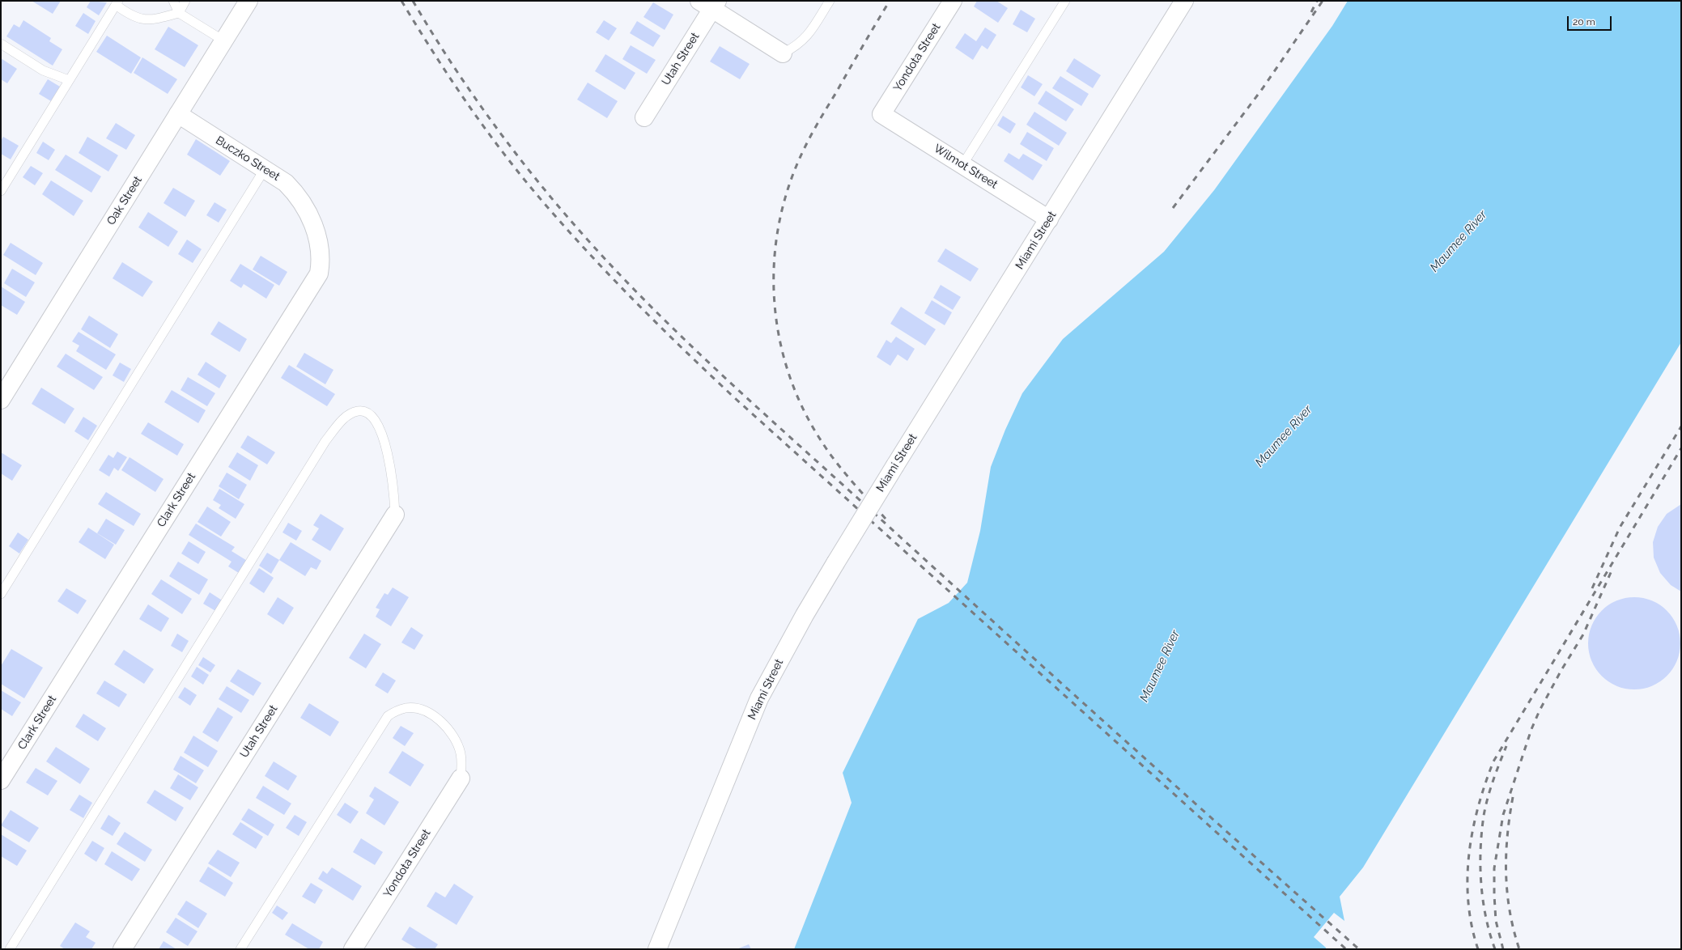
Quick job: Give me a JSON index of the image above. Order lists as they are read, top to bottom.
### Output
{
  "streets": {
    "street": [
      "Yondota Street",
      "Utah Street",
      "Buczko Street",
      "Wilmot Street",
      "Oak Street",
      "Miami Street",
      "Clark Street"
    ]
  },
  "crossings": [
    ["Yondota Street", "Wilmot Street"],
    ["Buczko Street", "Oak Street"],
    ["Buczko Street", "Clark Street"],
    ["Wilmot Street", "Miami Street"]
  ],
  "water": ["Maumee River"],
  "scale_bar": "20 m"
}
